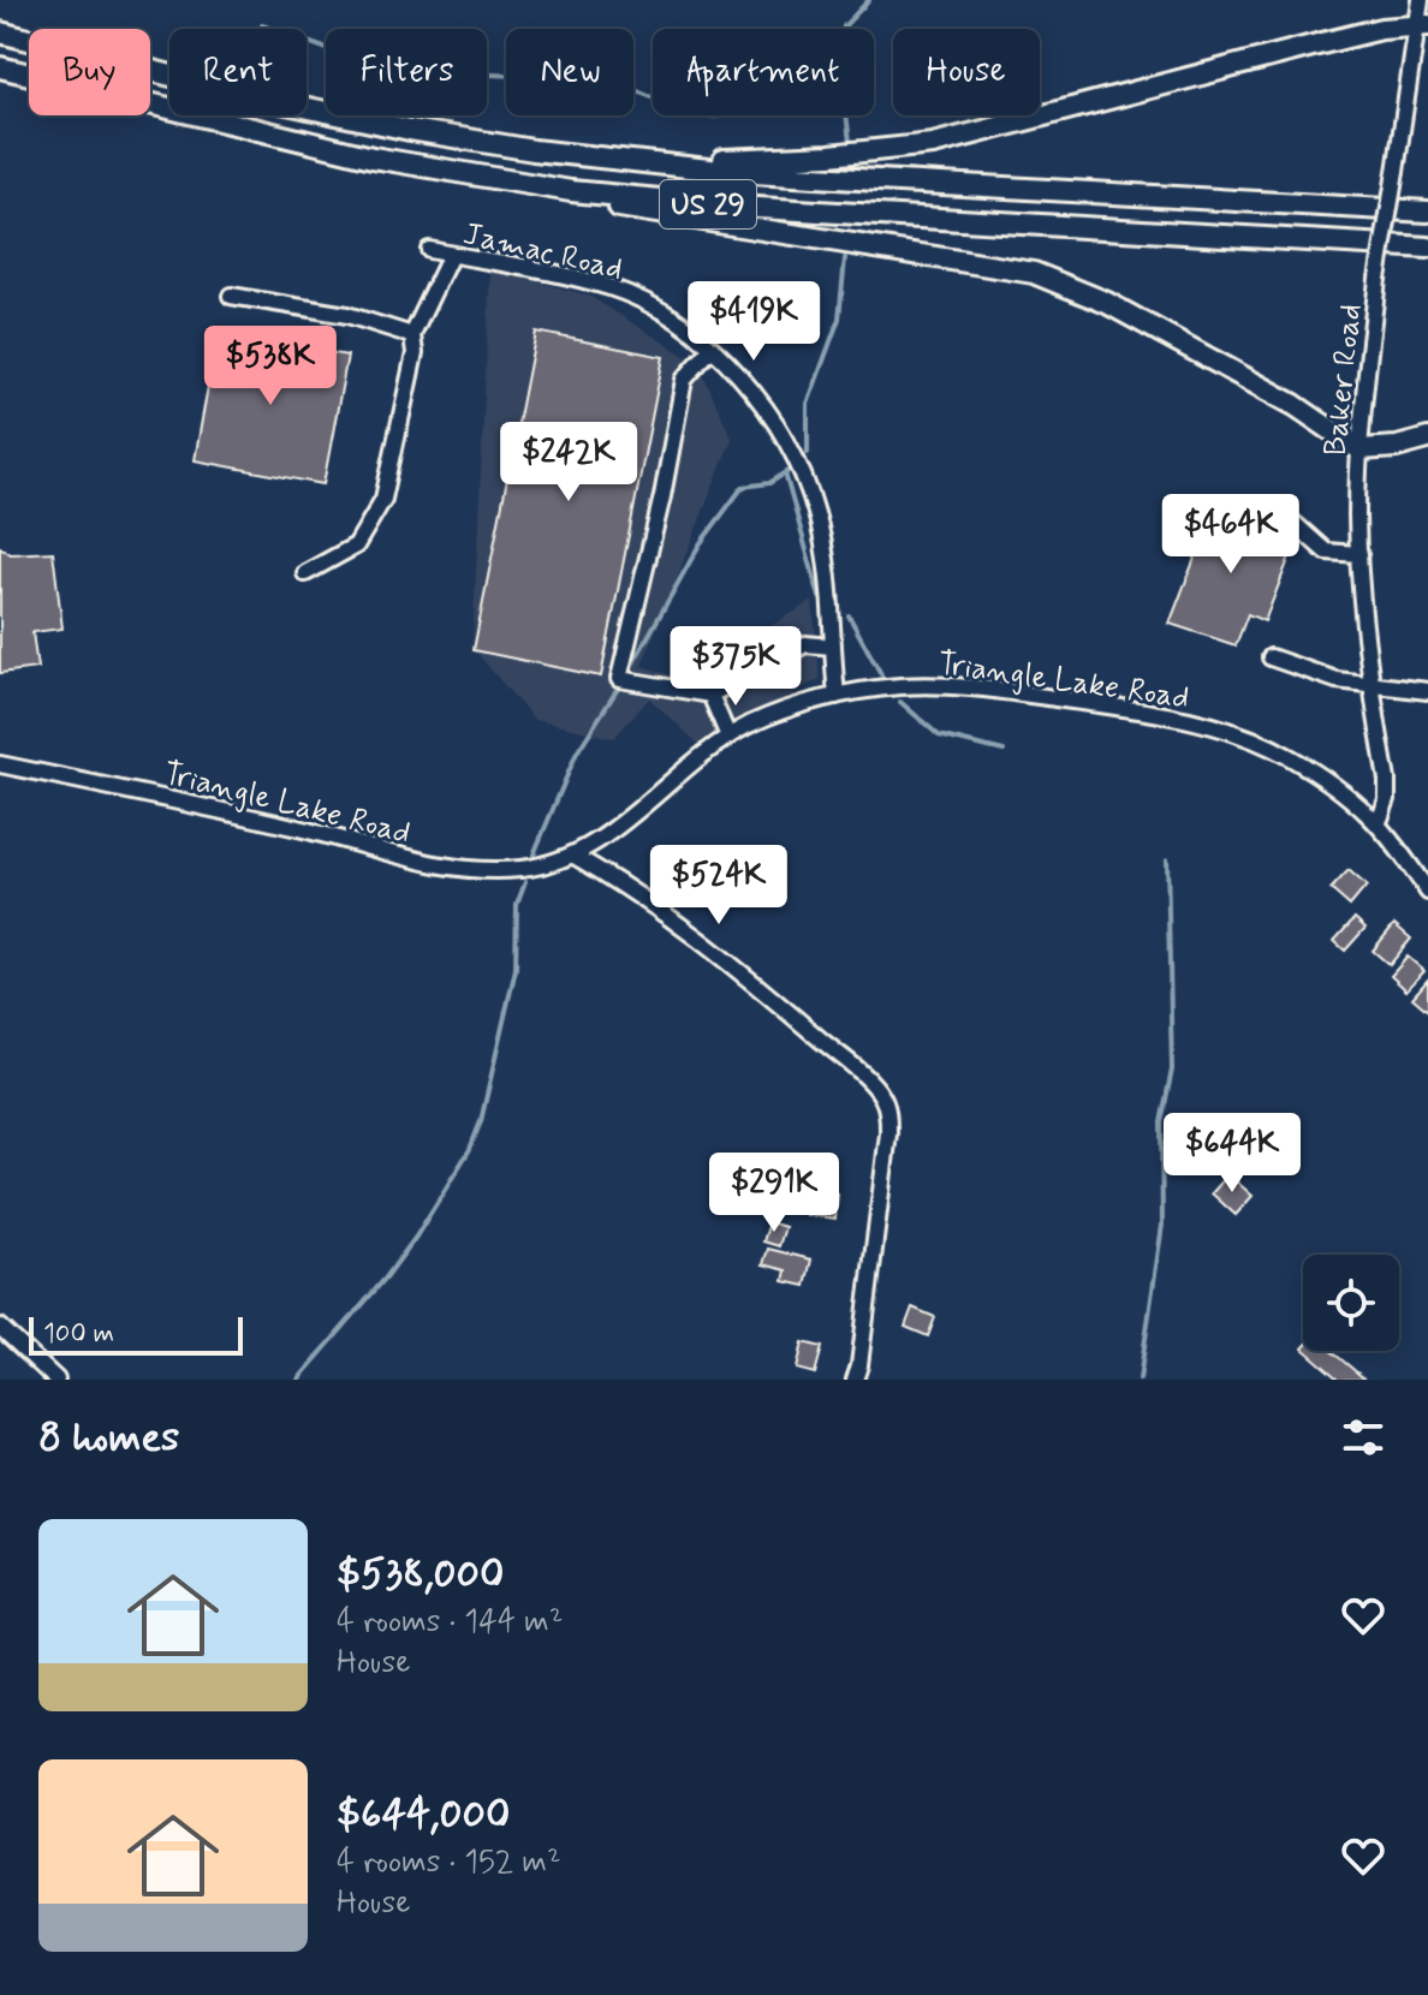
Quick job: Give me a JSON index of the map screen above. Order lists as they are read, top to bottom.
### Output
{
  "streets": {
    "highway": ["US 29"],
    "street": ["Jamac Road", "Baker Road", "Triangle Lake Road"]
  },
  "crossings": [
    ["Jamac Road", "Triangle Lake Road"],
    ["Baker Road", "Triangle Lake Road"]
  ],
  "scale_bar": "100 m",
  "page": {
    "chip": [
      "Buy",
      "Rent",
      "Filters",
      "New",
      "Apartment",
      "House"
    ],
    "price": [
      "$419K",
      "$538K",
      "$242K",
      "$464K",
      "$375K",
      "$524K",
      "$644K",
      "$291K"
    ],
    "scale": "100 m",
    "heading": "8 homes",
    "list": [
      {
        "name": "$538,000",
        "note": "4 rooms · 144 m² · House"
      },
      {
        "name": "$644,000",
        "note": "4 rooms · 152 m² · House"
      }
    ]
  }
}
